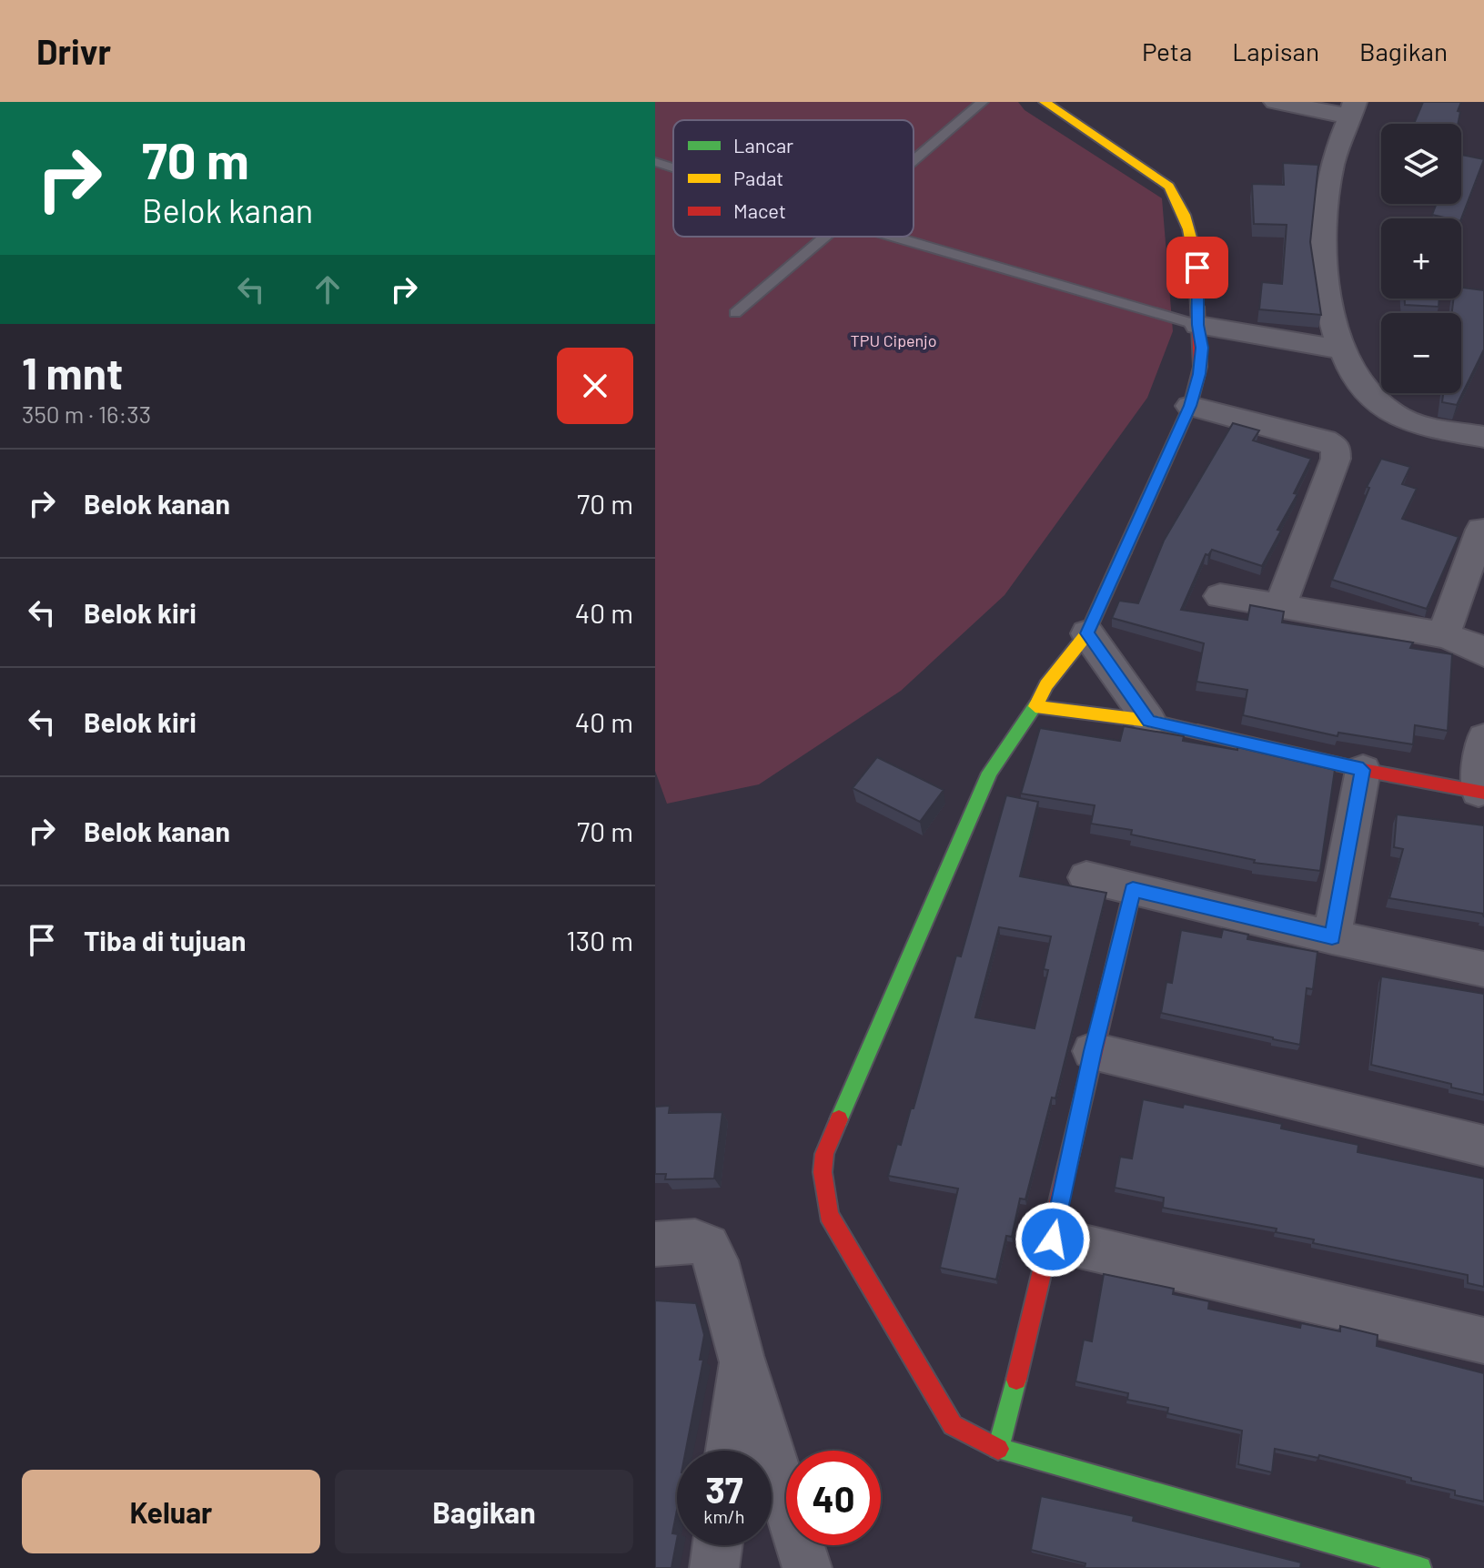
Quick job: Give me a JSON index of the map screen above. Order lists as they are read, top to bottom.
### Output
{
  "parks": ["TPU Cipenjo"],
  "legend": ["Lancar", "Padat", "Macet"],
  "page": {
    "header": "Drivr",
    "nav": ["Peta", "Lapisan", "Bagikan"],
    "turn": ["70 m", "Belok kanan"],
    "map_buttons": ["+", "−"],
    "heading": ["1 mnt", "350 m · 16:33"],
    "list": [
      {
        "name": "Belok kanan",
        "value": "70 m"
      },
      {
        "name": "Belok kiri",
        "value": "40 m"
      },
      {
        "name": "Belok kiri",
        "value": "40 m"
      },
      {
        "name": "Belok kanan",
        "value": "70 m"
      },
      {
        "name": "Tiba di tujuan",
        "value": "130 m"
      }
    ],
    "speed": "37 km/h",
    "limit": "40",
    "buttons": ["Keluar", "Bagikan"]
  }
}
